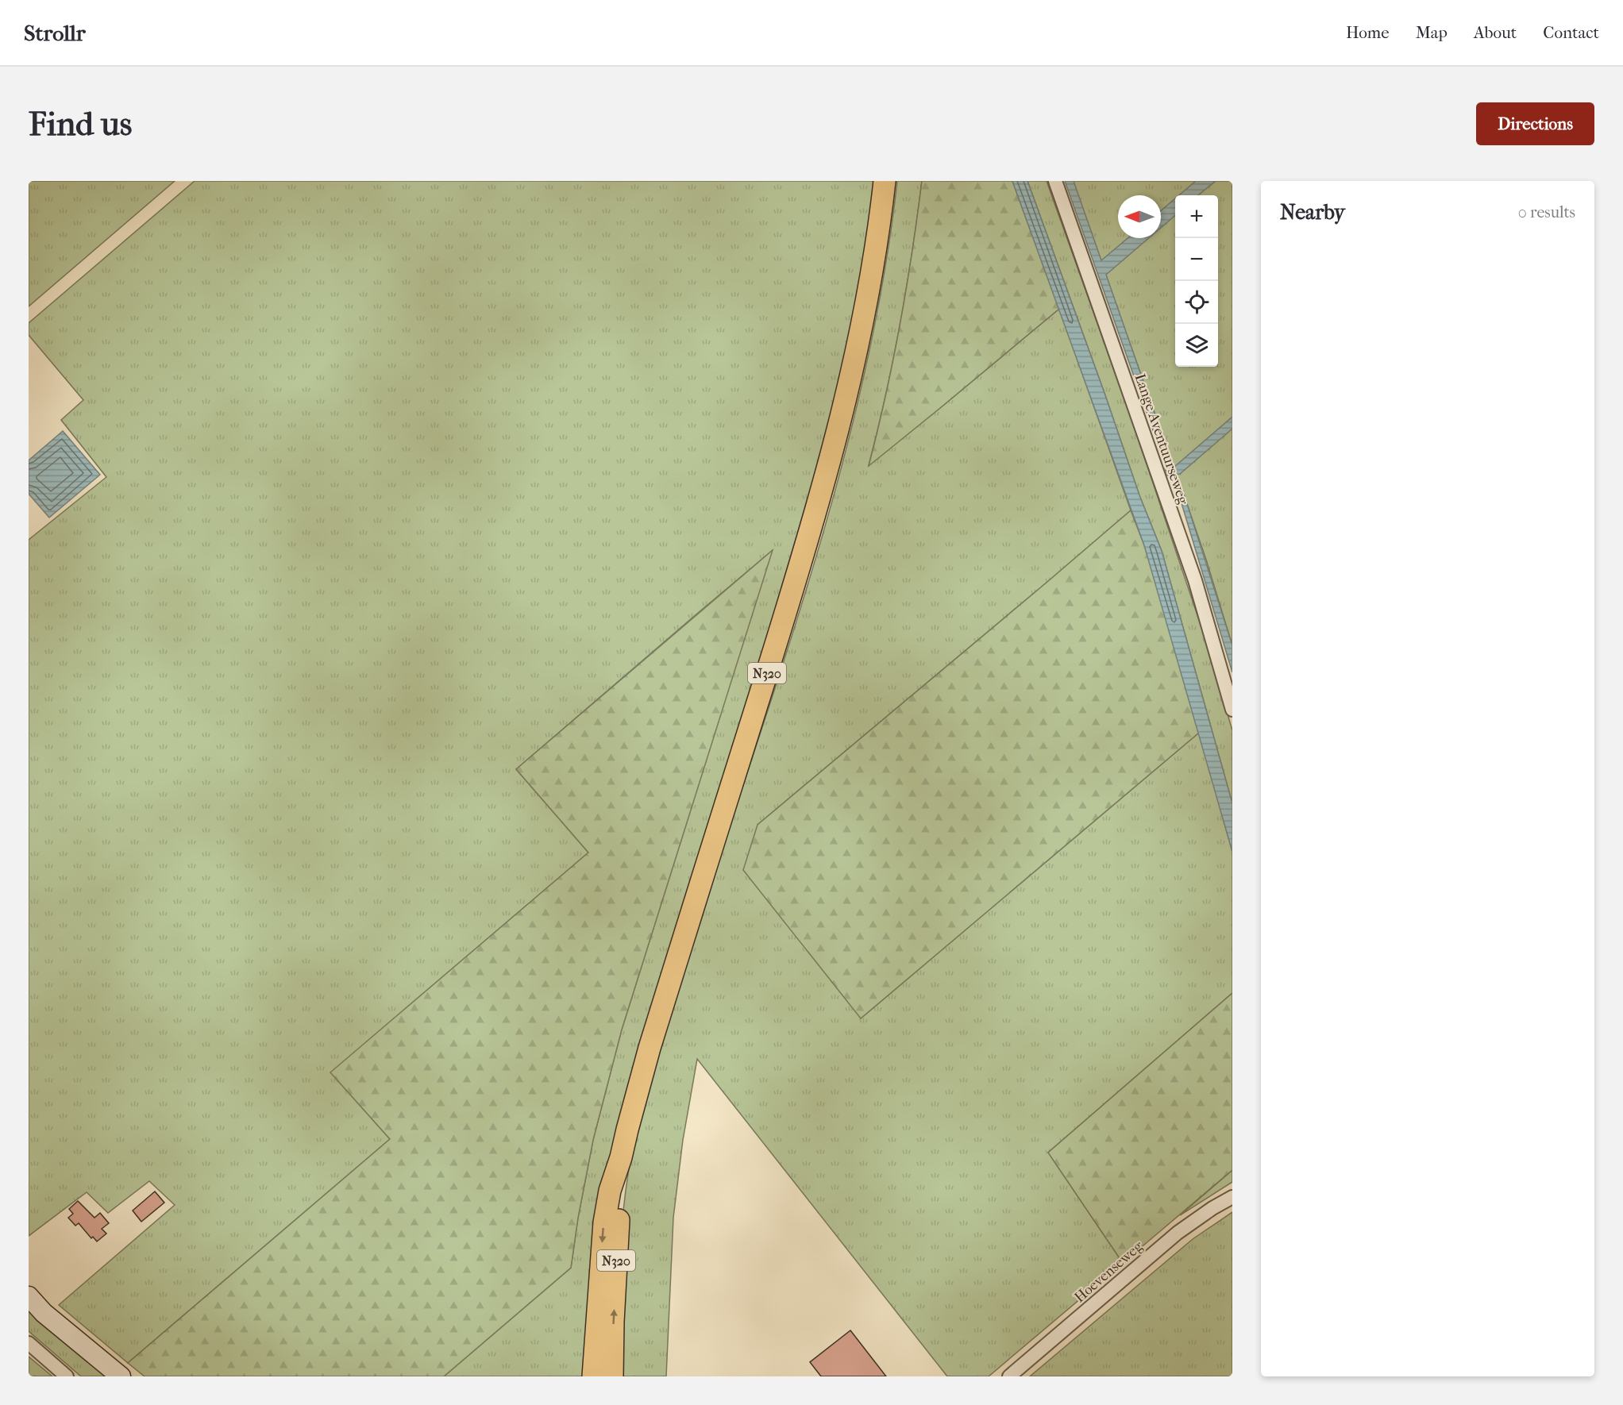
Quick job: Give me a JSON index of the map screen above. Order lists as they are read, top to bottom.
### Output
{
  "streets": {
    "main road": ["N320"],
    "street": ["Lange Aventuurseweg", "Hoevenseweg"]
  },
  "north": "left",
  "page": {
    "header": "Strollr",
    "nav": [
      "Home",
      "Map",
      "About",
      "Contact"
    ],
    "buttons": "Directions",
    "title": "Find us",
    "heading": ["Nearby", "0 results"],
    "map_buttons": ["+", "−"]
  }
}
